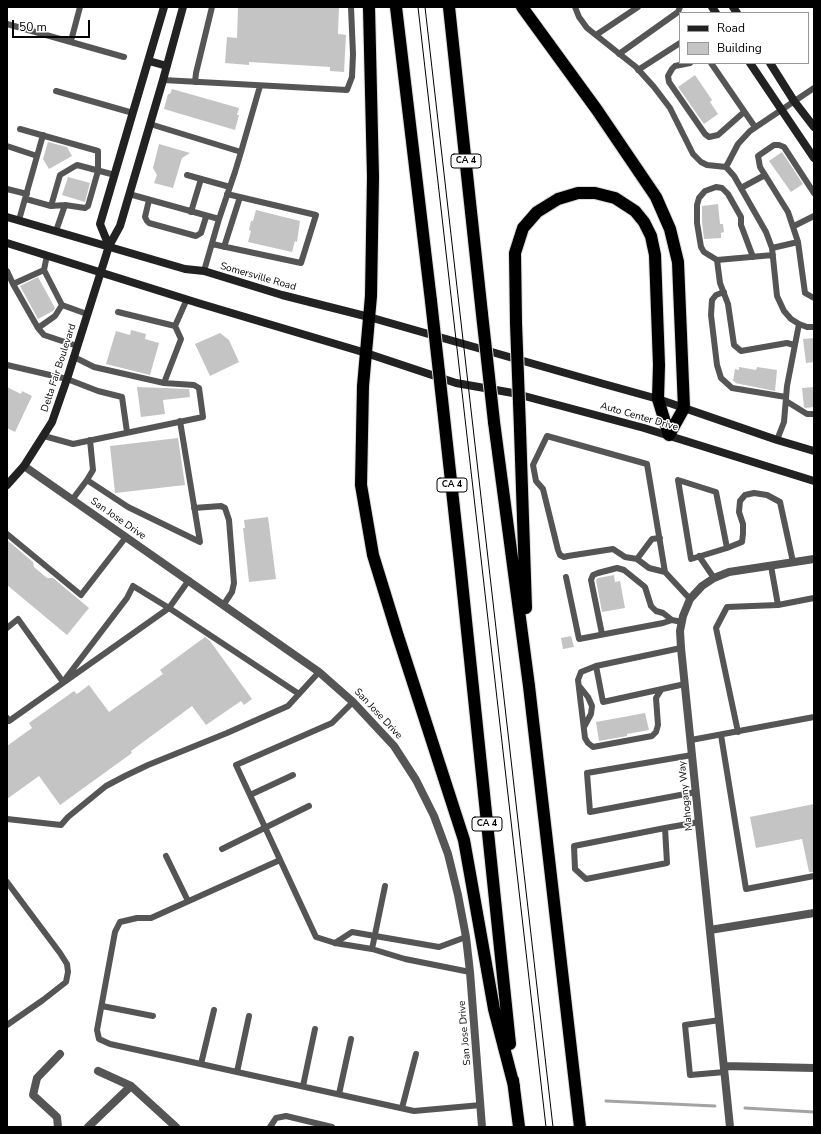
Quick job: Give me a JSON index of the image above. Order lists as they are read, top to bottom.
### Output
{
  "streets": {
    "highway": ["CA 4"],
    "main road": ["Somersville Road", "Delta Fair Boulevard", "Auto Center Drive"],
    "street": ["San Jose Drive", "Mahogany Way"]
  },
  "crossings": [
    ["Somersville Road", "Delta Fair Boulevard"],
    ["Delta Fair Boulevard", "San Jose Drive"]
  ],
  "legend": ["Road", "Building"],
  "scale_bar": "50 m"
}
